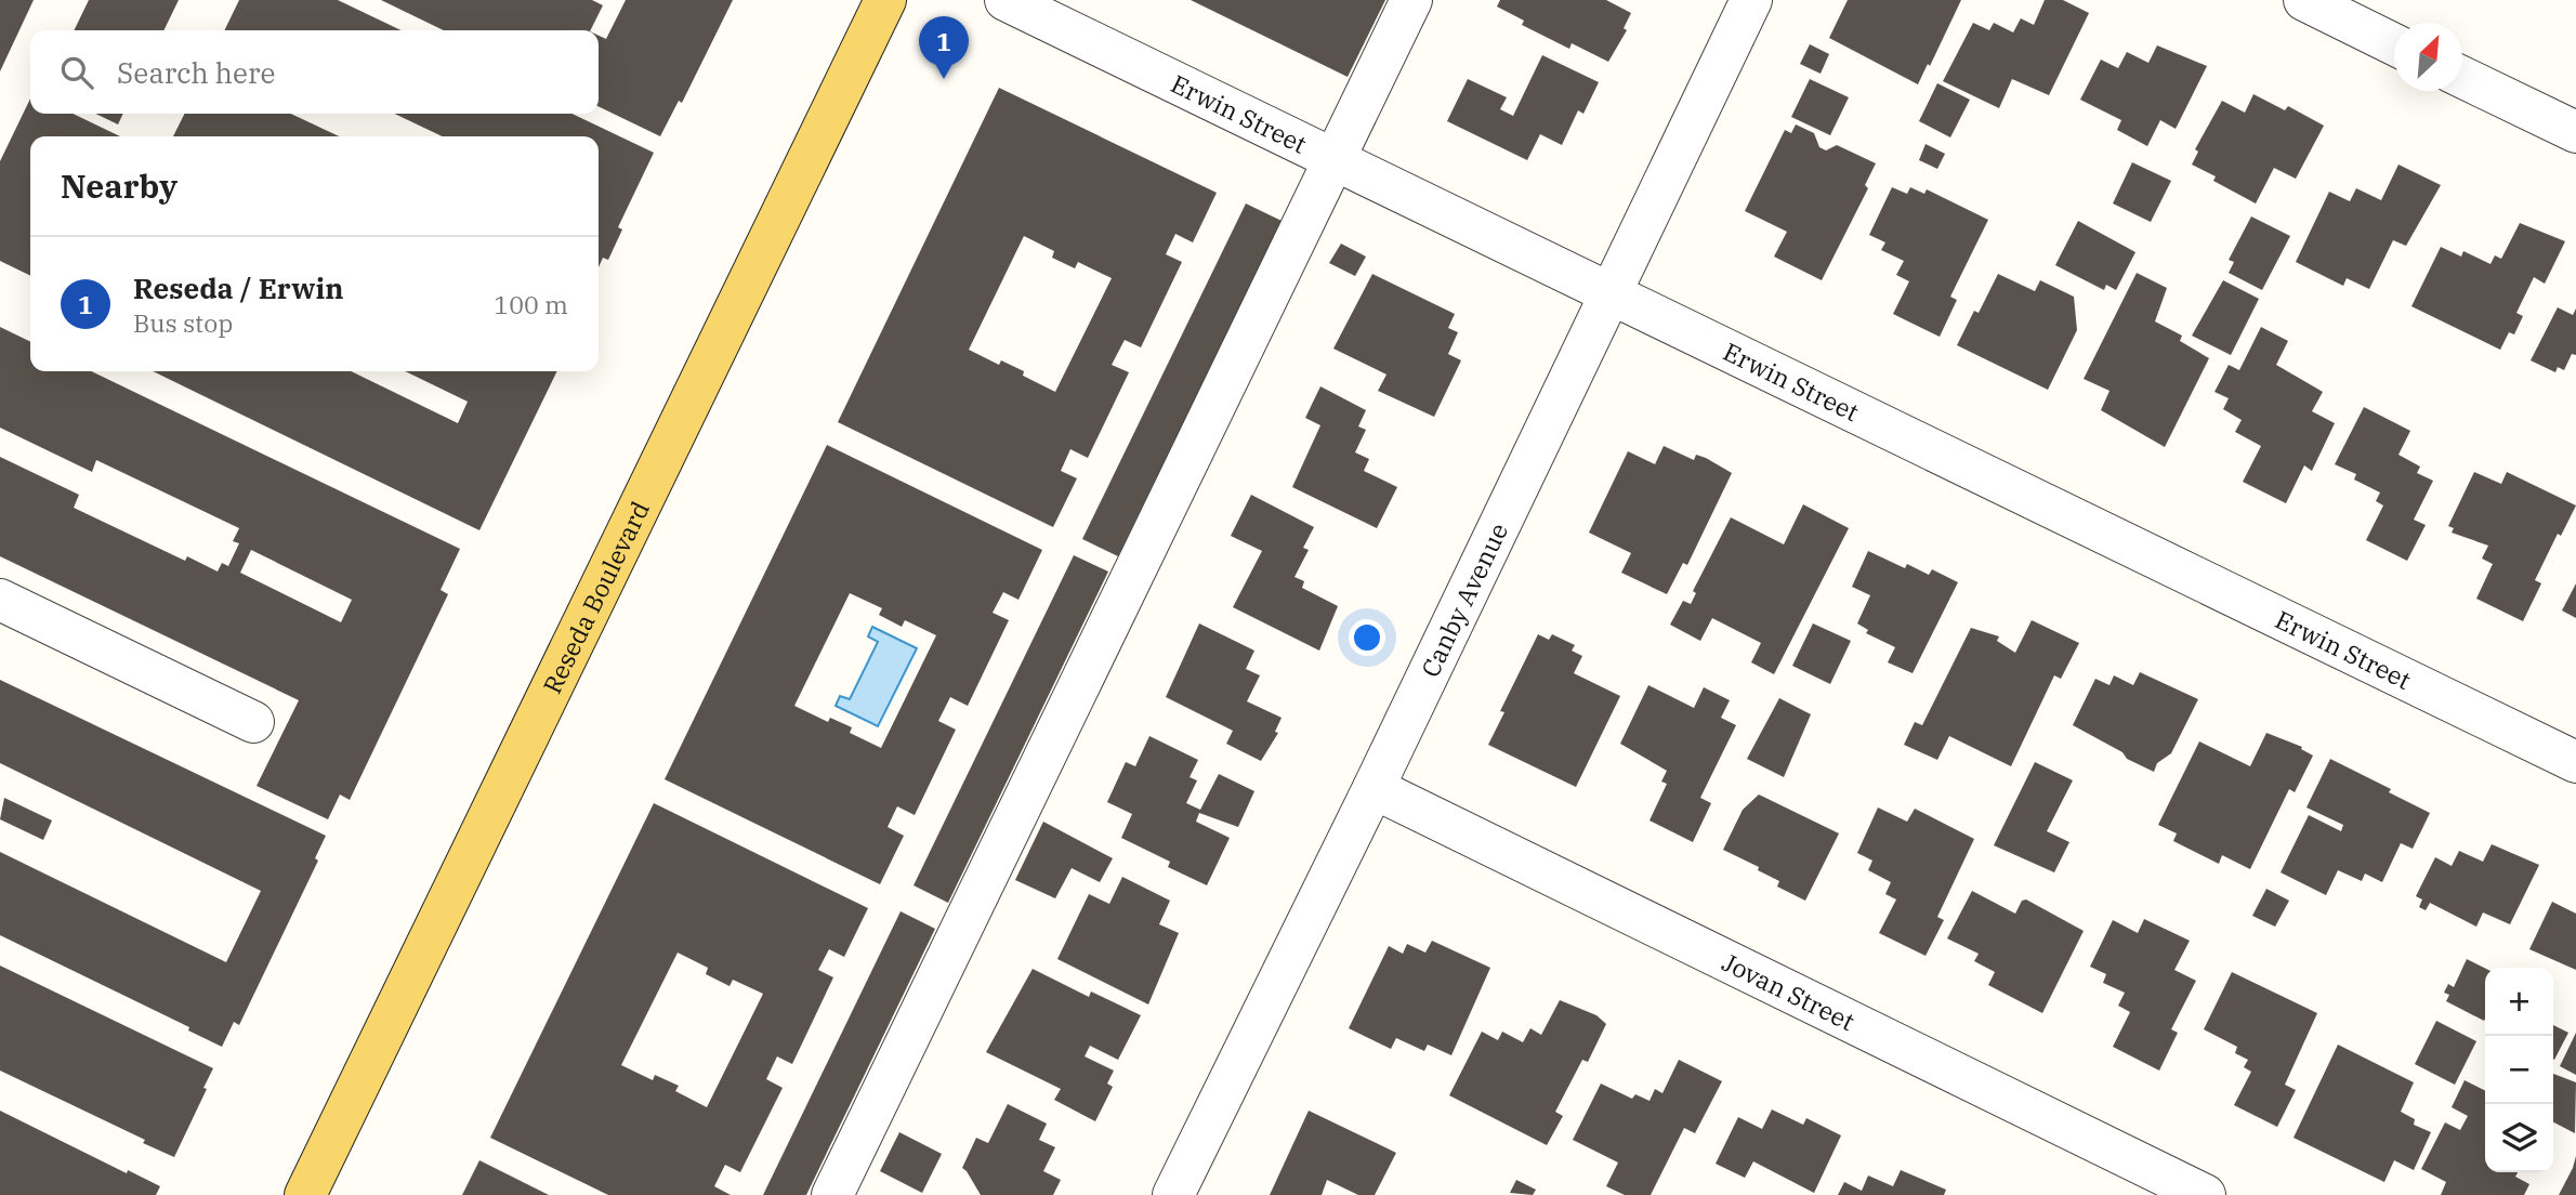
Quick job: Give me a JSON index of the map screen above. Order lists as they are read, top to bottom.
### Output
{
  "streets": {
    "main road": ["Reseda Boulevard"],
    "street": ["Erwin Street", "Canby Avenue", "Jovan Street"]
  },
  "crossings": [
    ["Erwin Street", "Canby Avenue"],
    ["Canby Avenue", "Jovan Street"]
  ],
  "north": "top right",
  "page": {
    "pins": "1",
    "search": "Search here",
    "heading": "Nearby",
    "list": [
      {
        "mark": "1",
        "name": "Reseda / Erwin",
        "note": "Bus stop",
        "value": "100 m"
      }
    ],
    "map_buttons": ["+", "−"]
  }
}
